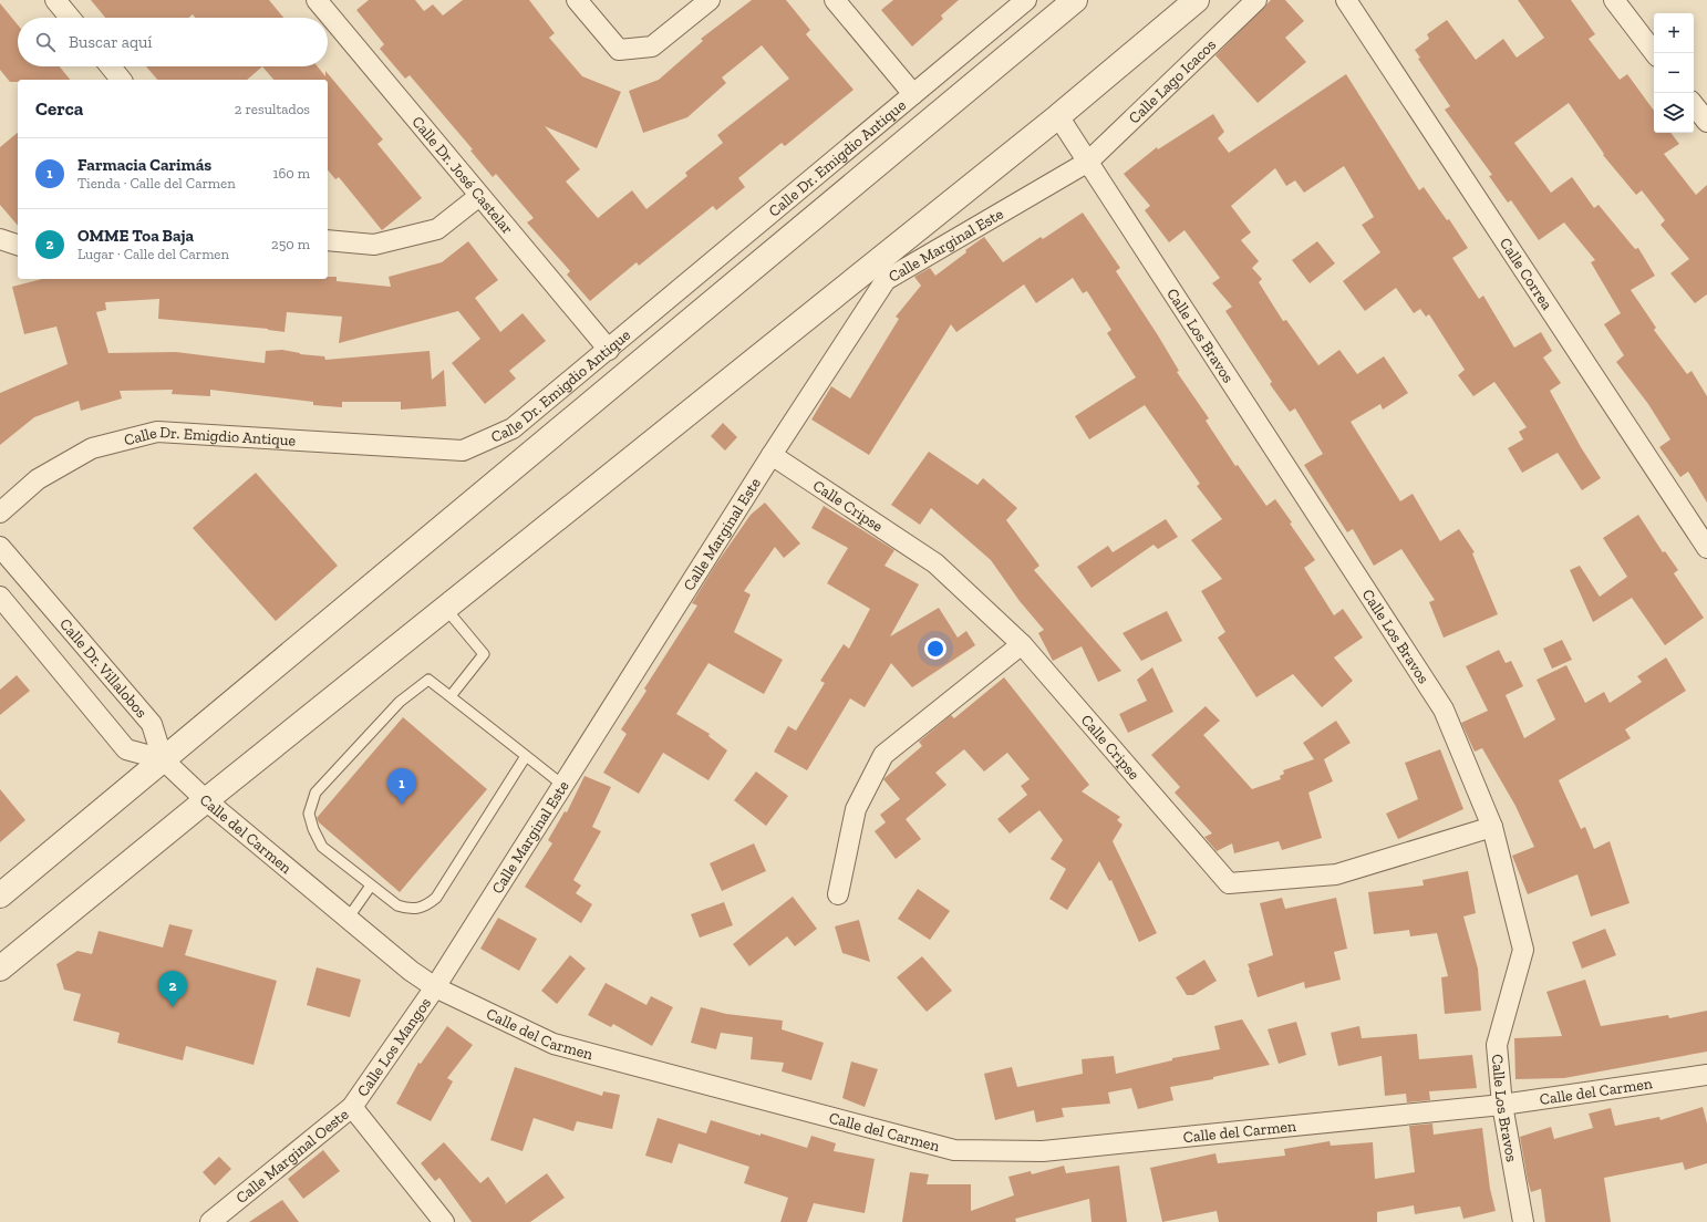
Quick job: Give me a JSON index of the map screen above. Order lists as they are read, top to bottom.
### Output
{
  "streets": {
    "street": [
      "Calle Lago Icacos",
      "Calle Dr. Emigdio Antique",
      "Calle Dr. José Castelar",
      "Calle Marginal Este",
      "Calle Correa",
      "Calle Los Bravos",
      "Calle Cripse",
      "Calle Dr. Villalobos",
      "Calle del Carmen",
      "Calle Los Mangos",
      "Calle Marginal Oeste"
    ]
  },
  "crossings": [
    ["Calle Lago Icacos", "Calle Marginal Este"],
    ["Calle Lago Icacos", "Calle Los Bravos"],
    ["Calle Dr. Emigdio Antique", "Calle Dr. José Castelar"],
    ["Calle Marginal Este", "Calle Los Bravos"],
    ["Calle Marginal Este", "Calle Cripse"],
    ["Calle Marginal Este", "Calle del Carmen"],
    ["Calle Marginal Este", "Calle Los Mangos"],
    ["Calle Los Bravos", "Calle Cripse"],
    ["Calle Los Bravos", "Calle del Carmen"],
    ["Calle Dr. Villalobos", "Calle del Carmen"],
    ["Calle del Carmen", "Calle Los Mangos"],
    ["Calle Los Mangos", "Calle Marginal Oeste"]
  ],
  "page": {
    "map_buttons": ["+", "−"],
    "search": "Buscar aquí",
    "heading": ["Cerca", "2 resultados"],
    "list": [
      {
        "mark": "1",
        "name": "Farmacia Carimás",
        "note": "Tienda · Calle del Carmen",
        "value": "160 m"
      },
      {
        "mark": "2",
        "name": "OMME Toa Baja",
        "note": "Lugar · Calle del Carmen",
        "value": "250 m"
      }
    ],
    "pins": ["1", "2"]
  }
}
